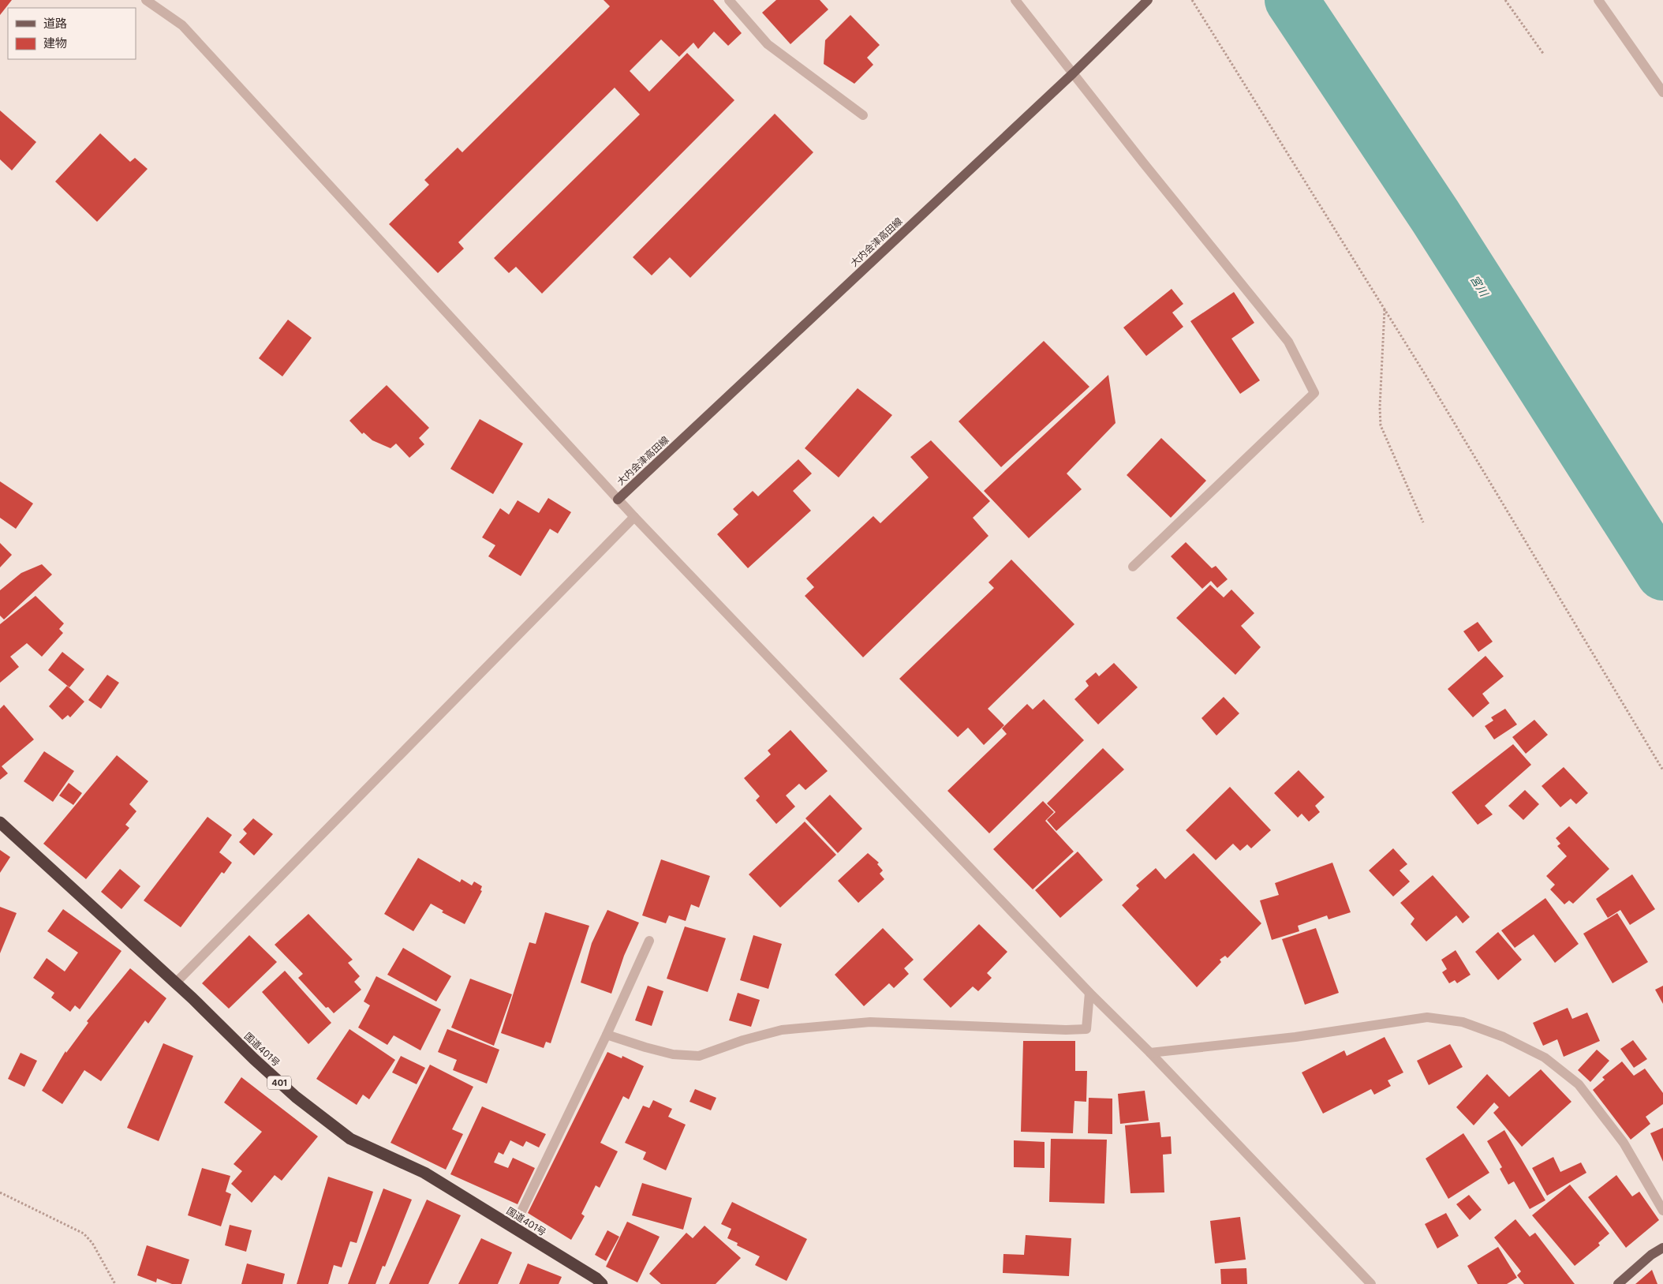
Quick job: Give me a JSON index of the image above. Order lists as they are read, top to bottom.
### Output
{
  "streets": {
    "highway": ["国道401号", "401"],
    "main road": ["大内会津高田線"]
  },
  "water": ["宮川"],
  "legend": ["道路", "建物"]
}
